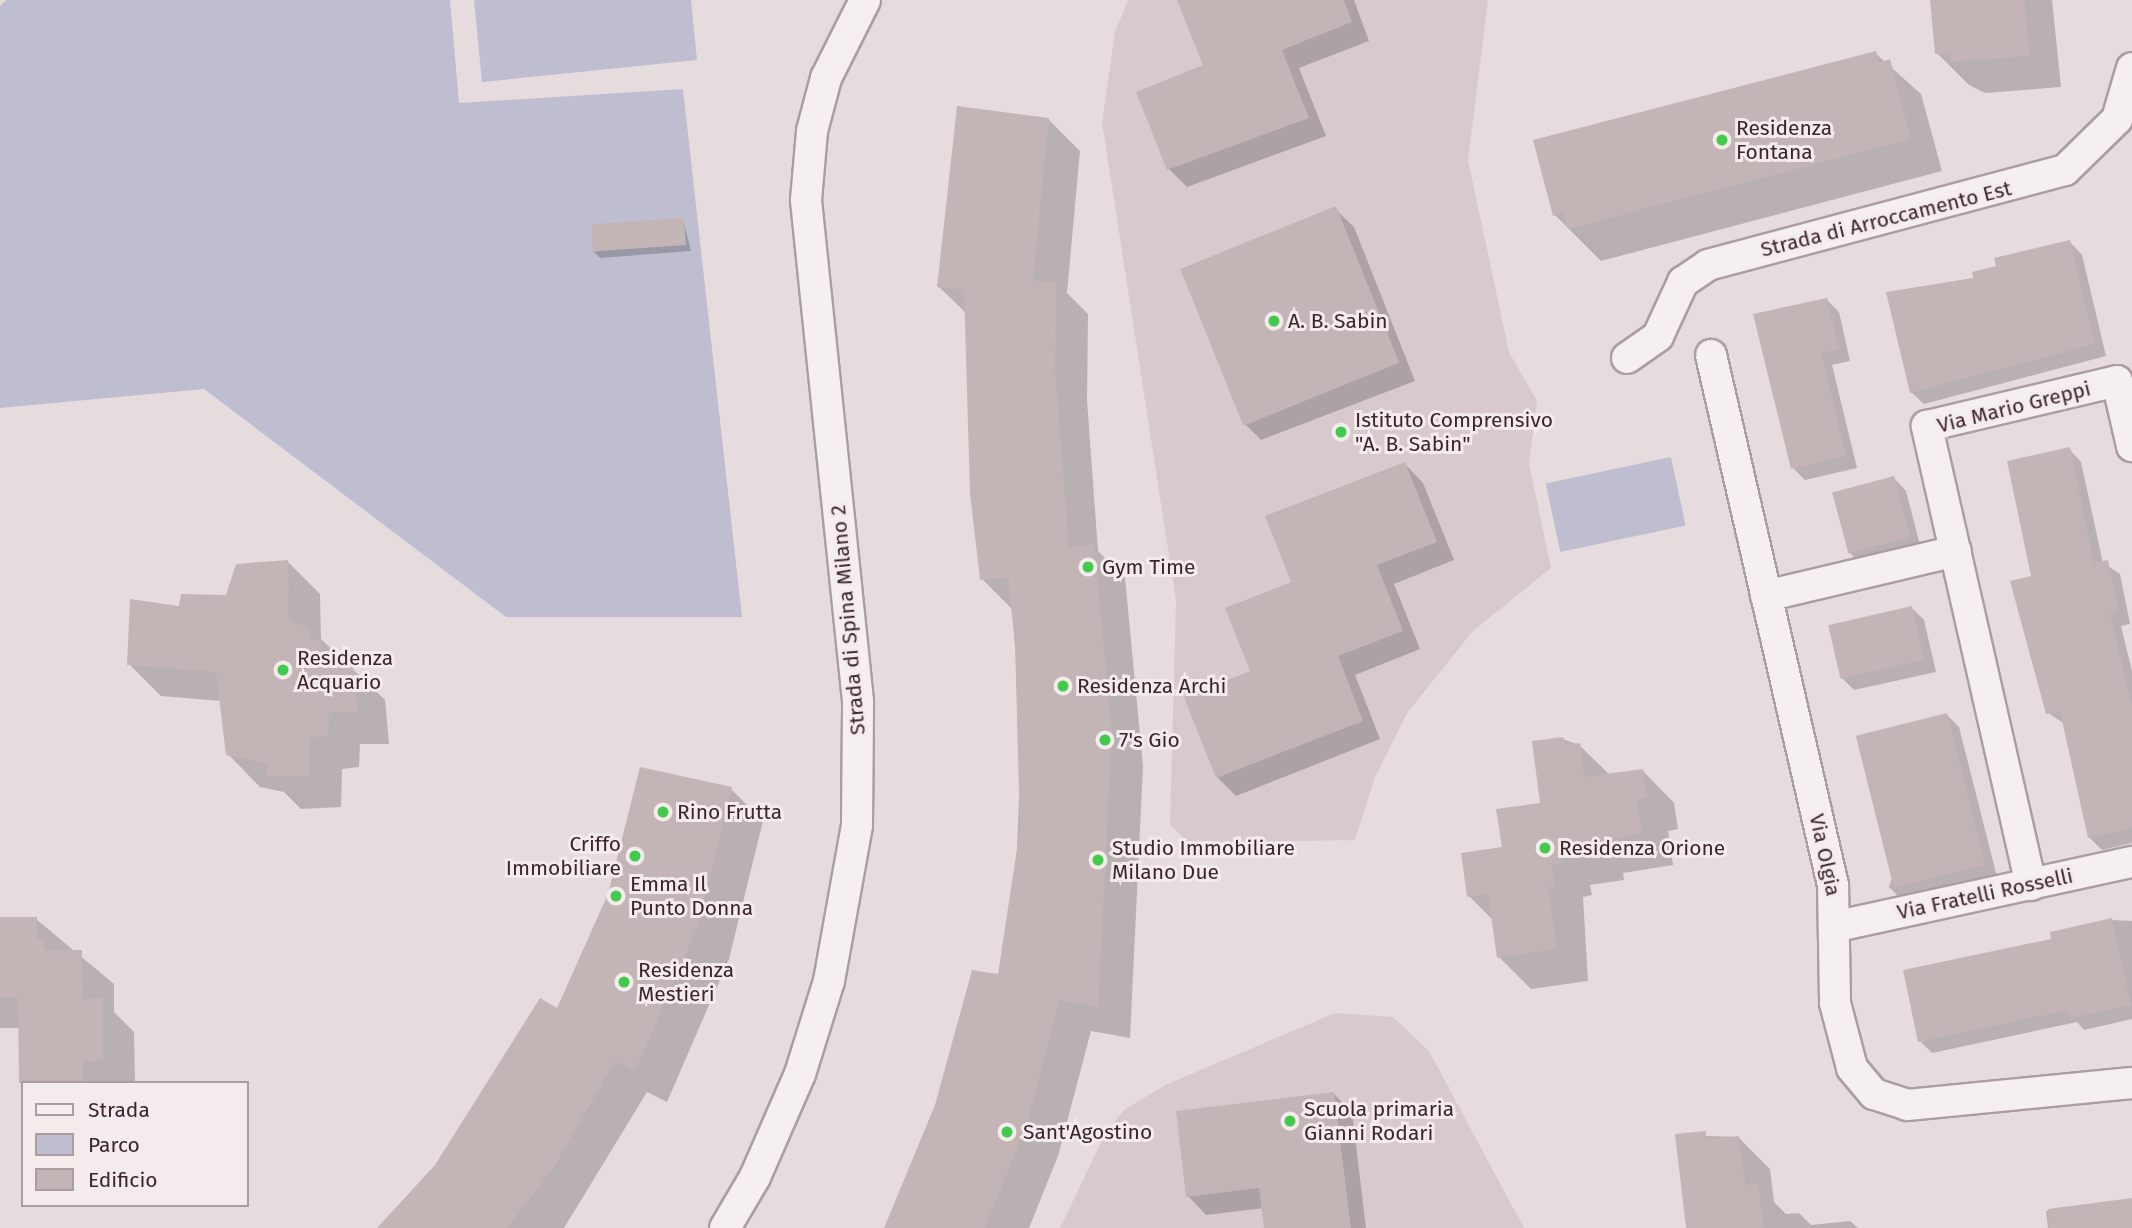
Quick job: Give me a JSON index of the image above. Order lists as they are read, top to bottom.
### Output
{
  "streets": {
    "street": [
      "Strada di Arroccamento Est",
      "Via Mario Greppi",
      "Strada di Spina Milano 2",
      "Via Olgia",
      "Via Fratelli Rosselli"
    ]
  },
  "crossings": [
    ["Via Mario Greppi", "Via Fratelli Rosselli"],
    ["Via Olgia", "Via Fratelli Rosselli"]
  ],
  "places": [
    "Residenza Fontana",
    "A. B. Sabin",
    "Istituto Comprensivo \"A. B. Sabin\"",
    "Gym Time",
    "Residenza Acquario",
    "Residenza Archi",
    "7's Gio",
    "Rino Frutta",
    "Residenza Orione",
    "Criffo Immobiliare",
    "Studio Immobiliare Milano Due",
    "Emma Il Punto Donna",
    "Residenza Mestieri",
    "Scuola primaria Gianni Rodari",
    "Sant'Agostino"
  ],
  "legend": ["Strada", "Parco", "Edificio"]
}
